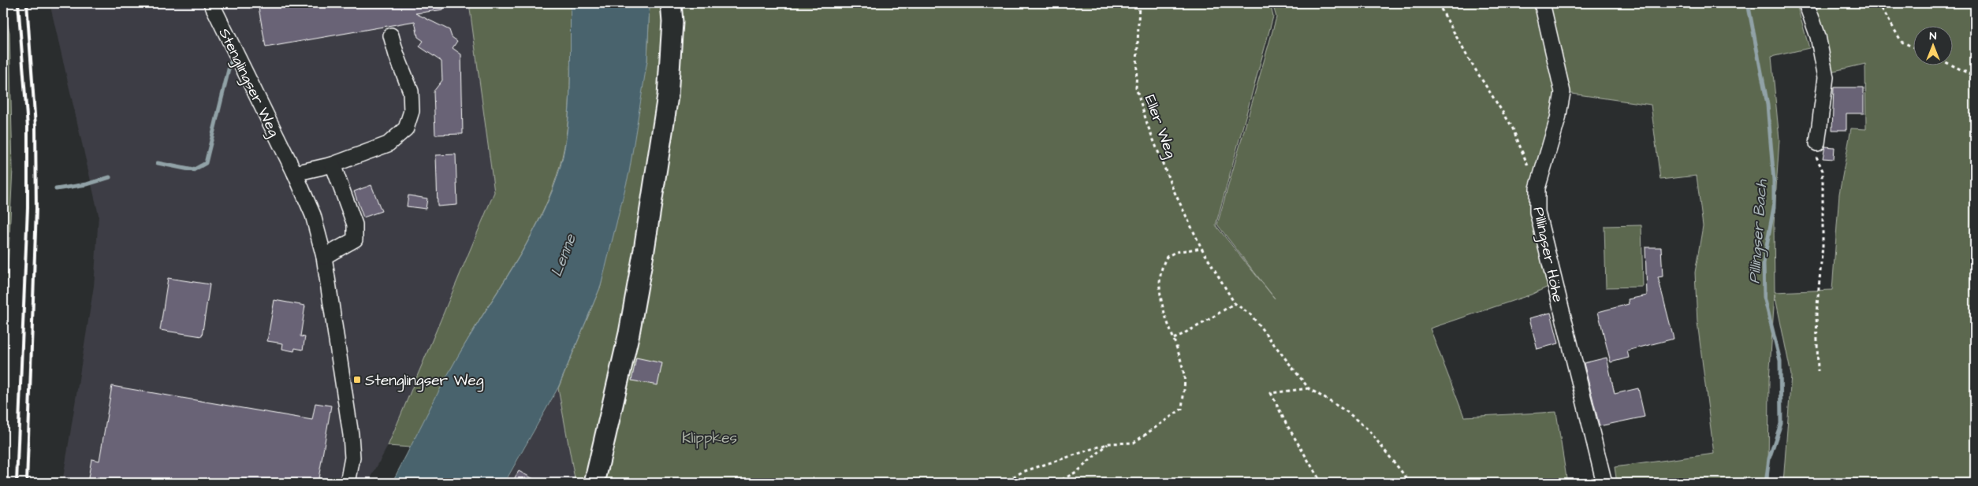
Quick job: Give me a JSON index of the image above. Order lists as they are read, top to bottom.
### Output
{
  "streets": {
    "street": ["Stenglingser Weg", "Pillingser Höhe"],
    "path": ["Eller Weg"]
  },
  "water": ["Pillingser Bach", "Lenne"],
  "parks": ["Klippkes"],
  "places": {
    "transit": ["Stenglingser Weg"]
  },
  "north": "top"
}
